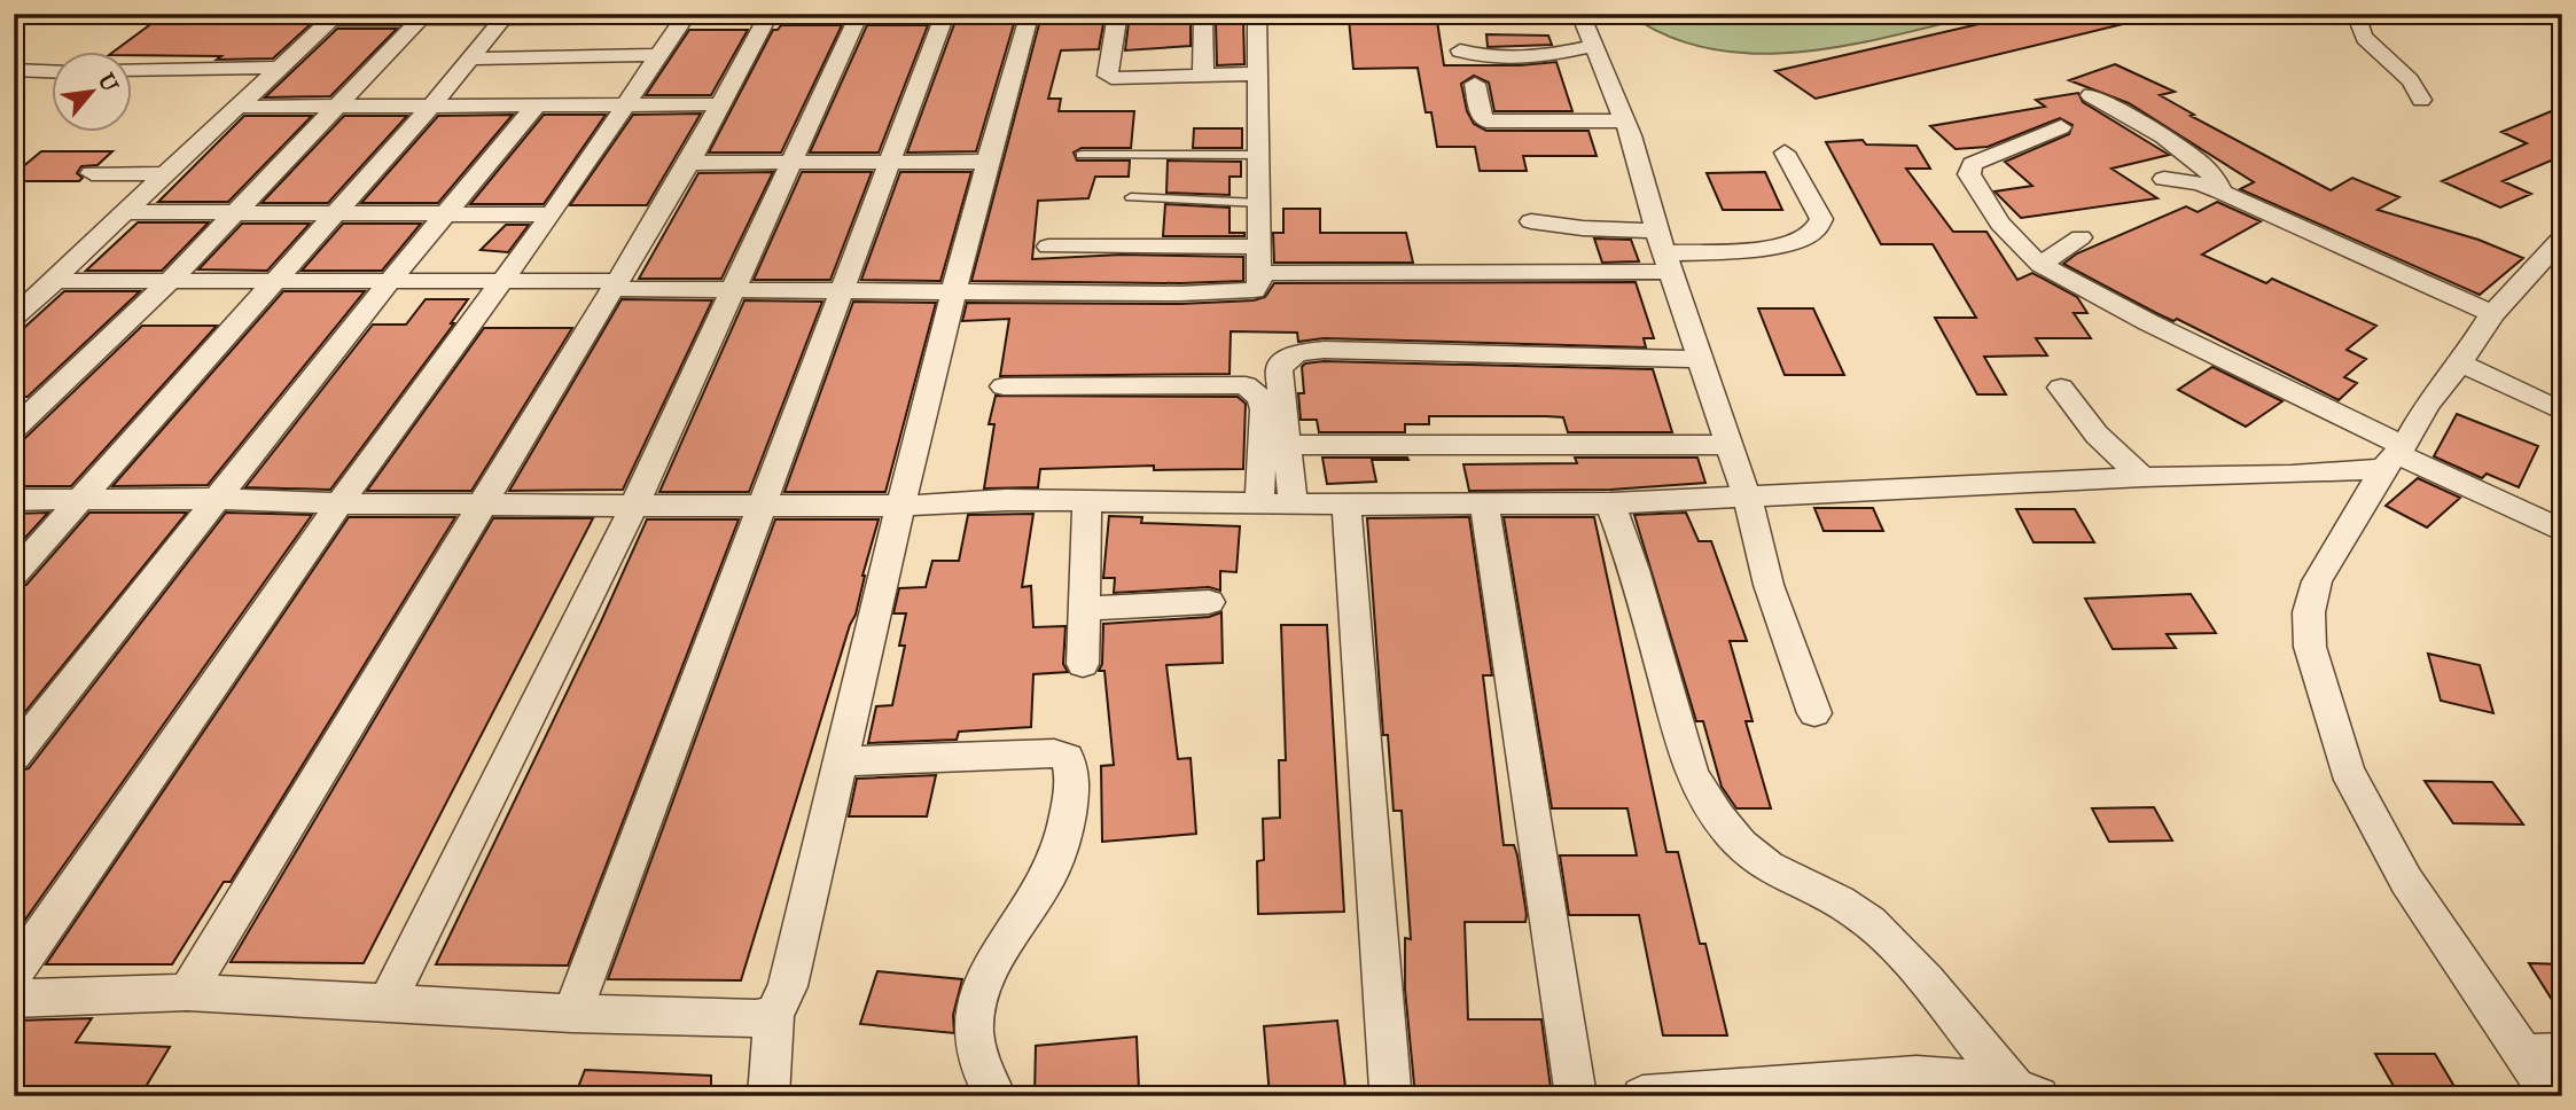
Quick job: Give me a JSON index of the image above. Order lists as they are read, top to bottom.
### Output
{
  "north": "top right"
}
